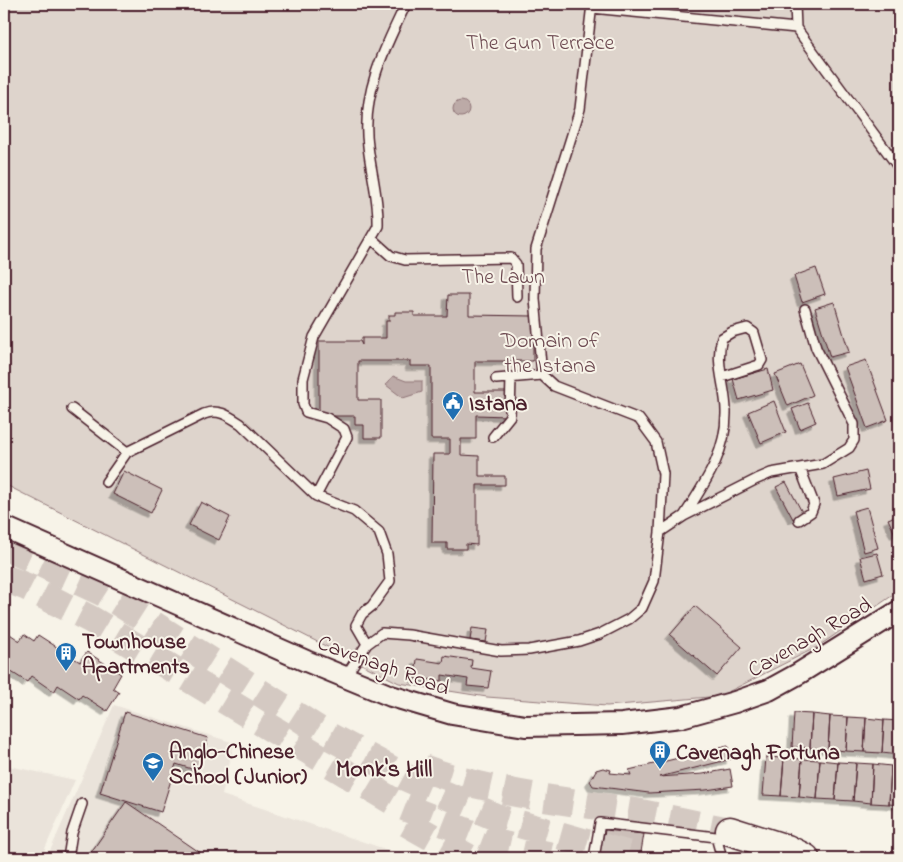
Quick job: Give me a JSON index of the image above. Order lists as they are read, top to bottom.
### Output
{
  "streets": {
    "street": ["Cavenagh Road"]
  },
  "districts": ["Monk's Hill"],
  "parks": ["The Gun Terrace", "The Lawn", "Domain of the Istana"],
  "places": {
    "public building": ["Istana"],
    "building": ["Townhouse Apartments", "Cavenagh Fortuna"],
    "school or university": ["Anglo-Chinese School (Junior)"]
  }
}
